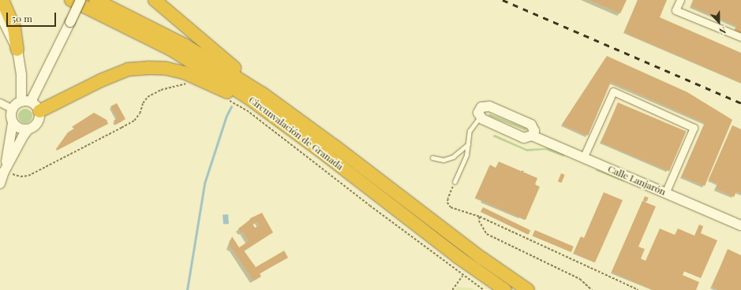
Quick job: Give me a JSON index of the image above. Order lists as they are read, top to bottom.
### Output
{
  "streets": {
    "highway": ["Circunvalación de Granada"],
    "street": ["Calle Lanjarón"]
  },
  "scale_bar": "50 m",
  "north": "bottom"
}
